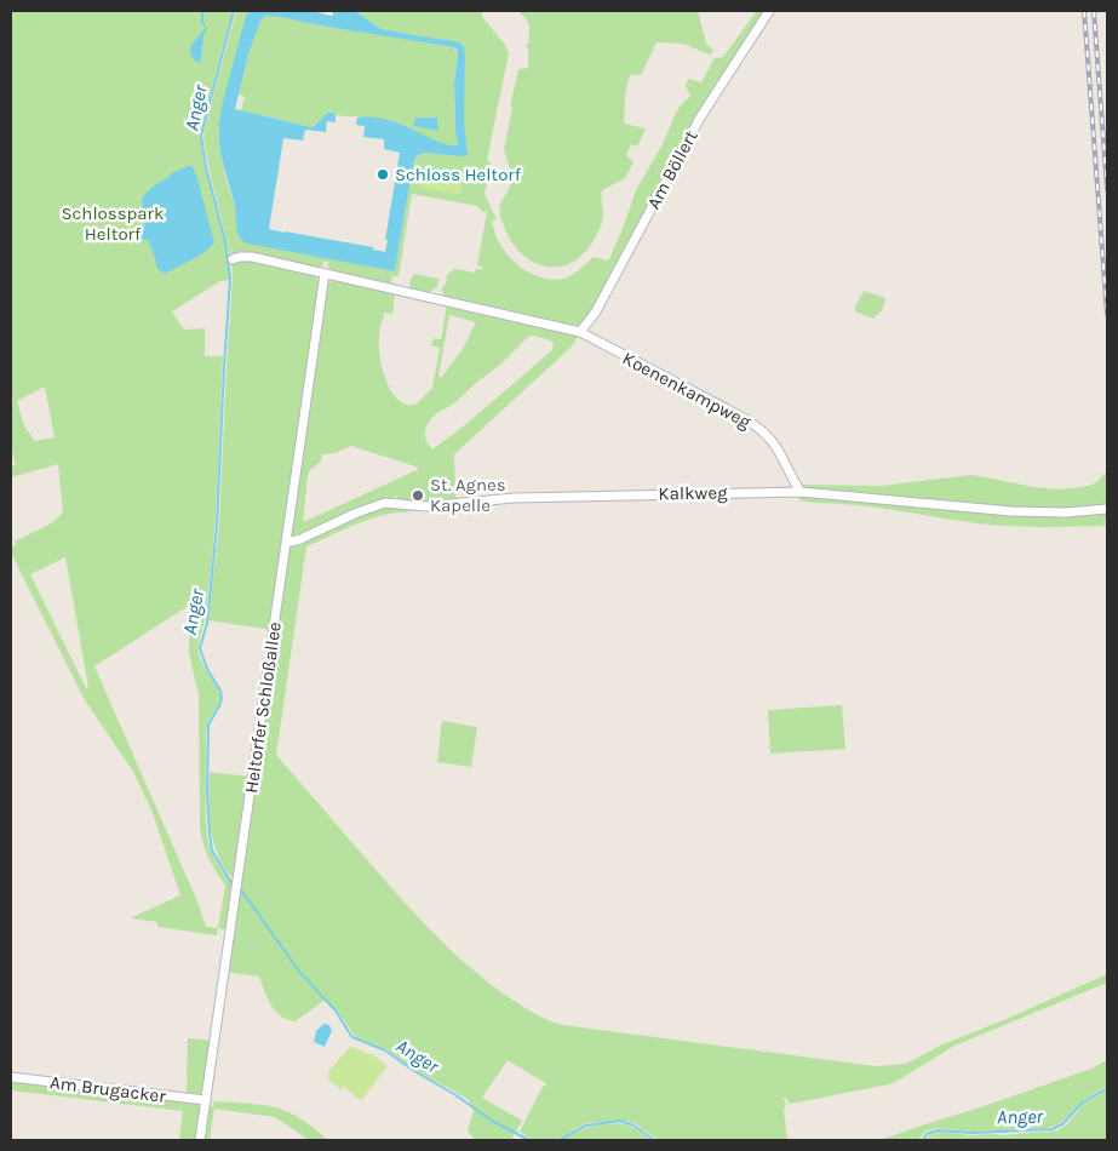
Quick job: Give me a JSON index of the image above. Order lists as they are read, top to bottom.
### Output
{
  "streets": {
    "street": [
      "Am Böllert",
      "Koenenkampweg",
      "Kalkweg",
      "Heltorfer Schloßallee",
      "Am Brugacker"
    ]
  },
  "crossings": [
    ["Am Böllert", "Koenenkampweg"],
    ["Koenenkampweg", "Kalkweg"],
    ["Kalkweg", "Heltorfer Schloßallee"],
    ["Heltorfer Schloßallee", "Am Brugacker"]
  ],
  "water": ["Anger"],
  "parks": ["Schlosspark Heltorf"],
  "places": ["Schloss Heltorf", "St. Agnes Kapelle"]
}
